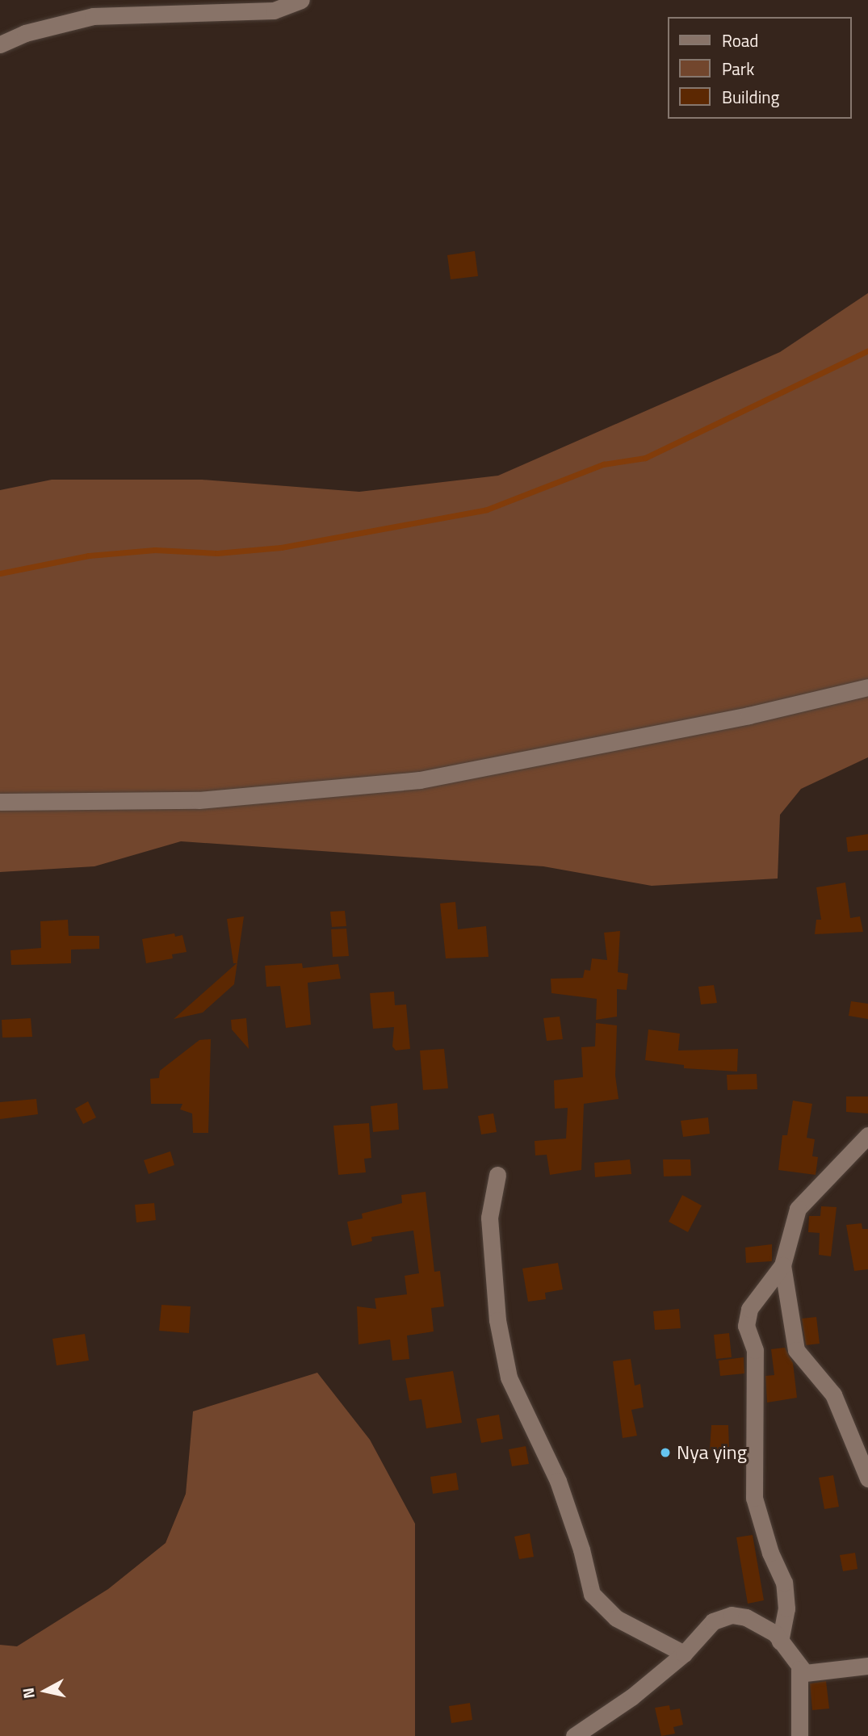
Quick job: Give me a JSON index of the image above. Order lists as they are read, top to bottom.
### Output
{
  "places": ["Nya ying"],
  "legend": ["Road", "Park", "Building"],
  "north": "left"
}
